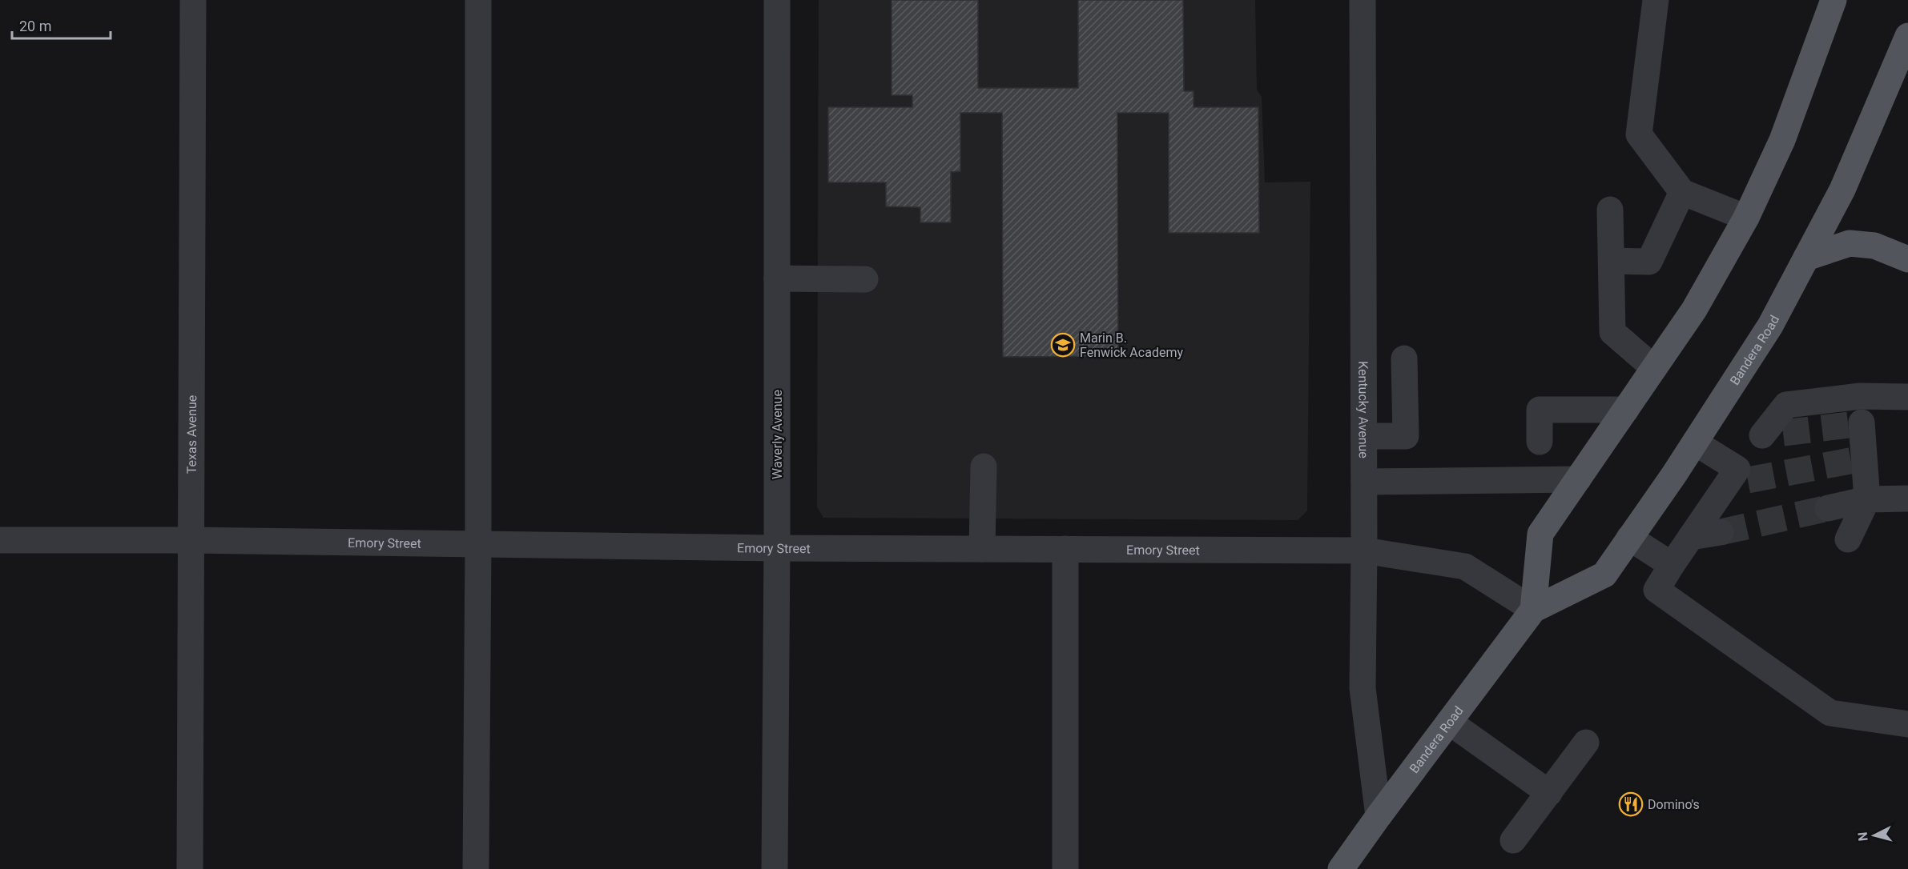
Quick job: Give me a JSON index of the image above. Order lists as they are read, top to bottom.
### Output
{
  "streets": {
    "main road": ["Bandera Road"],
    "street": [
      "Kentucky Avenue",
      "Texas Avenue",
      "Waverly Avenue",
      "Emory Street"
    ]
  },
  "crossings": [
    ["Bandera Road", "Kentucky Avenue"],
    ["Bandera Road", "Emory Street"],
    ["Kentucky Avenue", "Emory Street"],
    ["Texas Avenue", "Emory Street"],
    ["Waverly Avenue", "Emory Street"]
  ],
  "places": {
    "school or university": ["Marin B. Fenwick Academy"],
    "restaurant": ["Domino's"]
  },
  "scale_bar": "20 m",
  "north": "left"
}
